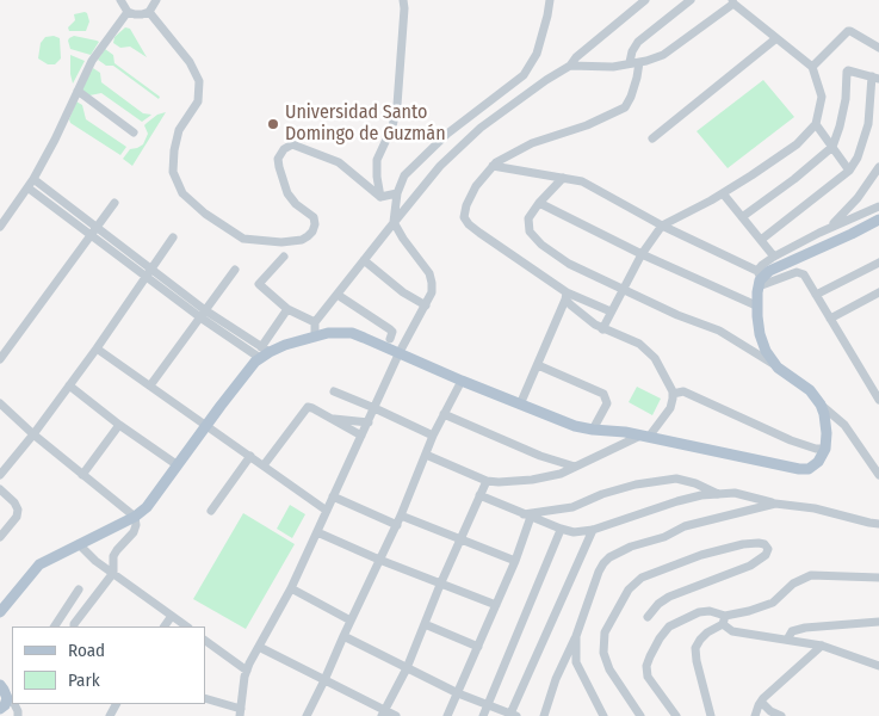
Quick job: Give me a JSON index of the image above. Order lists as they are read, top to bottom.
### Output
{
  "places": ["Universidad Santo Domingo de Guzmán"],
  "legend": ["Road", "Park"]
}
